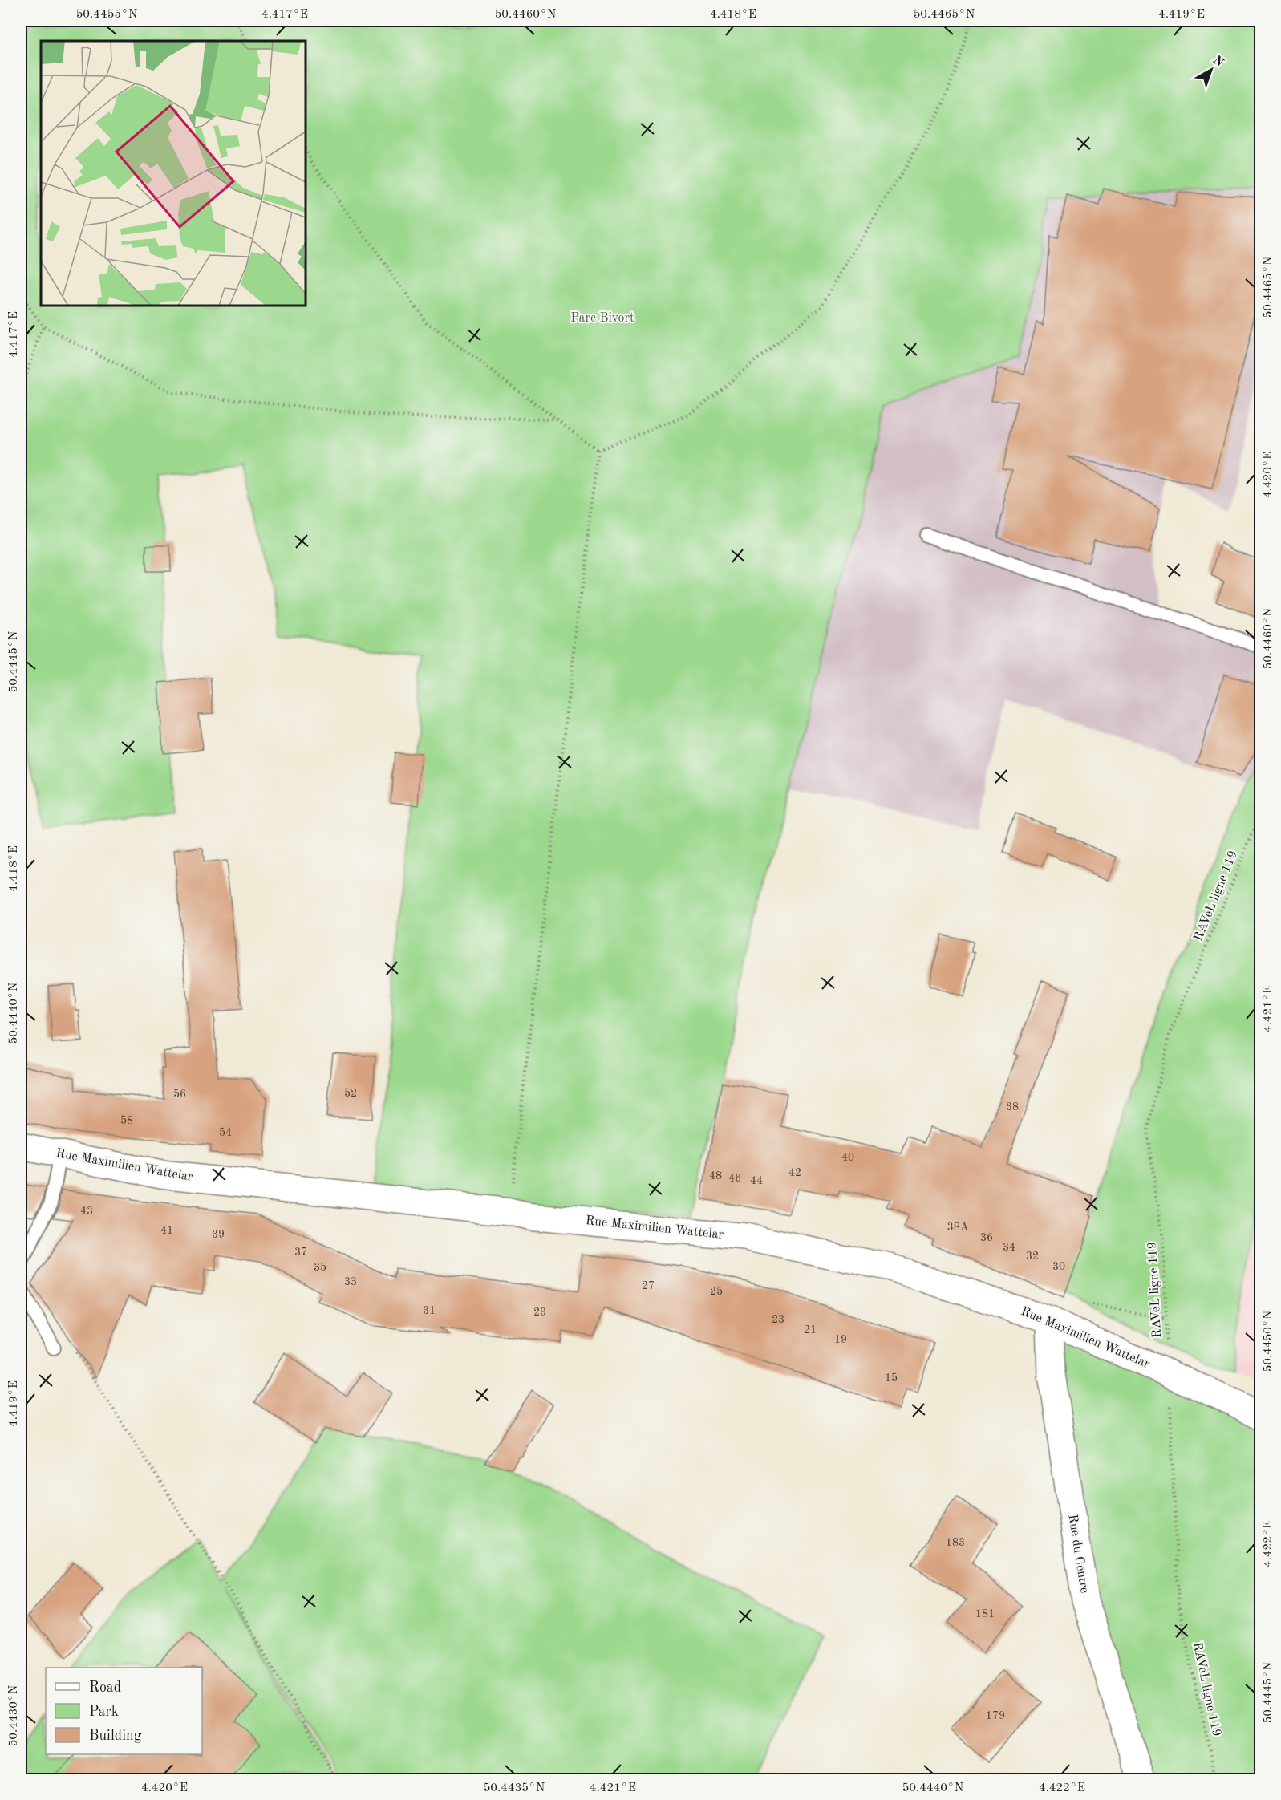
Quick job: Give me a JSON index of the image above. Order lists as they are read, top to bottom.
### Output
{
  "streets": {
    "street": ["Rue Maximilien Wattelar", "Rue du Centre"],
    "path": ["RAVeL ligne 119"]
  },
  "crossings": [
    ["Rue Maximilien Wattelar", "Rue du Centre"]
  ],
  "parks": ["Parc Bivort"],
  "house_numbers": [
    "52",
    "56",
    "38",
    "58",
    "54",
    "40",
    "42",
    "48",
    "46",
    "44",
    "43",
    "38A",
    "41",
    "39",
    "36",
    "34",
    "37",
    "32",
    "30",
    "35",
    "33",
    "27",
    "25",
    "31",
    "29",
    "23",
    "21",
    "19",
    "15",
    "183",
    "181",
    "179"
  ],
  "legend": ["Road", "Park", "Building"],
  "north": "top right",
  "coordinates": [
    "50.4455°N",
    "4.417°E",
    "50.4460°N",
    "4.418°E",
    "50.4465°N",
    "4.419°E",
    "4.420°E",
    "50.4445°N",
    "4.421°E",
    "50.4440°N",
    "50.4450°N",
    "4.422°E",
    "50.4430°N",
    "50.4435°N"
  ]
}
